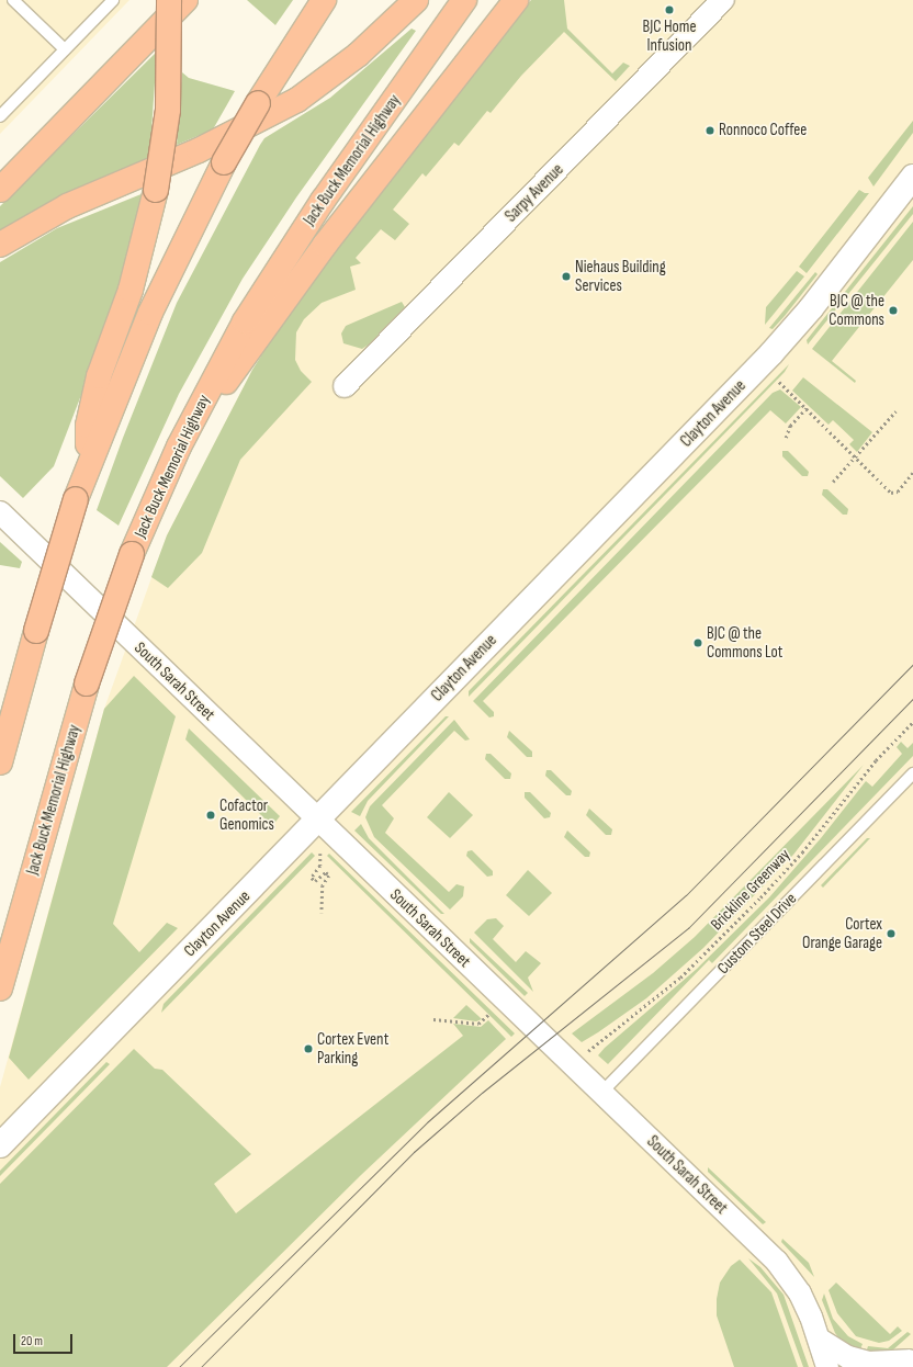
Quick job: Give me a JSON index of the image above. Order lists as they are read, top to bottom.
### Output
{
  "streets": {
    "highway": ["Jack Buck Memorial Highway"],
    "street": ["Sarpy Avenue", "Clayton Avenue", "South Sarah Street"],
    "lane": ["Custom Steel Drive"],
    "path": ["Brickline Greenway"]
  },
  "crossings": [
    ["Clayton Avenue", "South Sarah Street"],
    ["South Sarah Street", "Custom Steel Drive"]
  ],
  "places": [
    "BJC Home Infusion",
    "Ronnoco Coffee",
    "Niehaus Building Services",
    "BJC @ the Commons",
    "BJC @ the Commons Lot",
    "Cofactor Genomics",
    "Cortex Orange Garage",
    "Cortex Event Parking"
  ],
  "scale_bar": "20 m"
}
